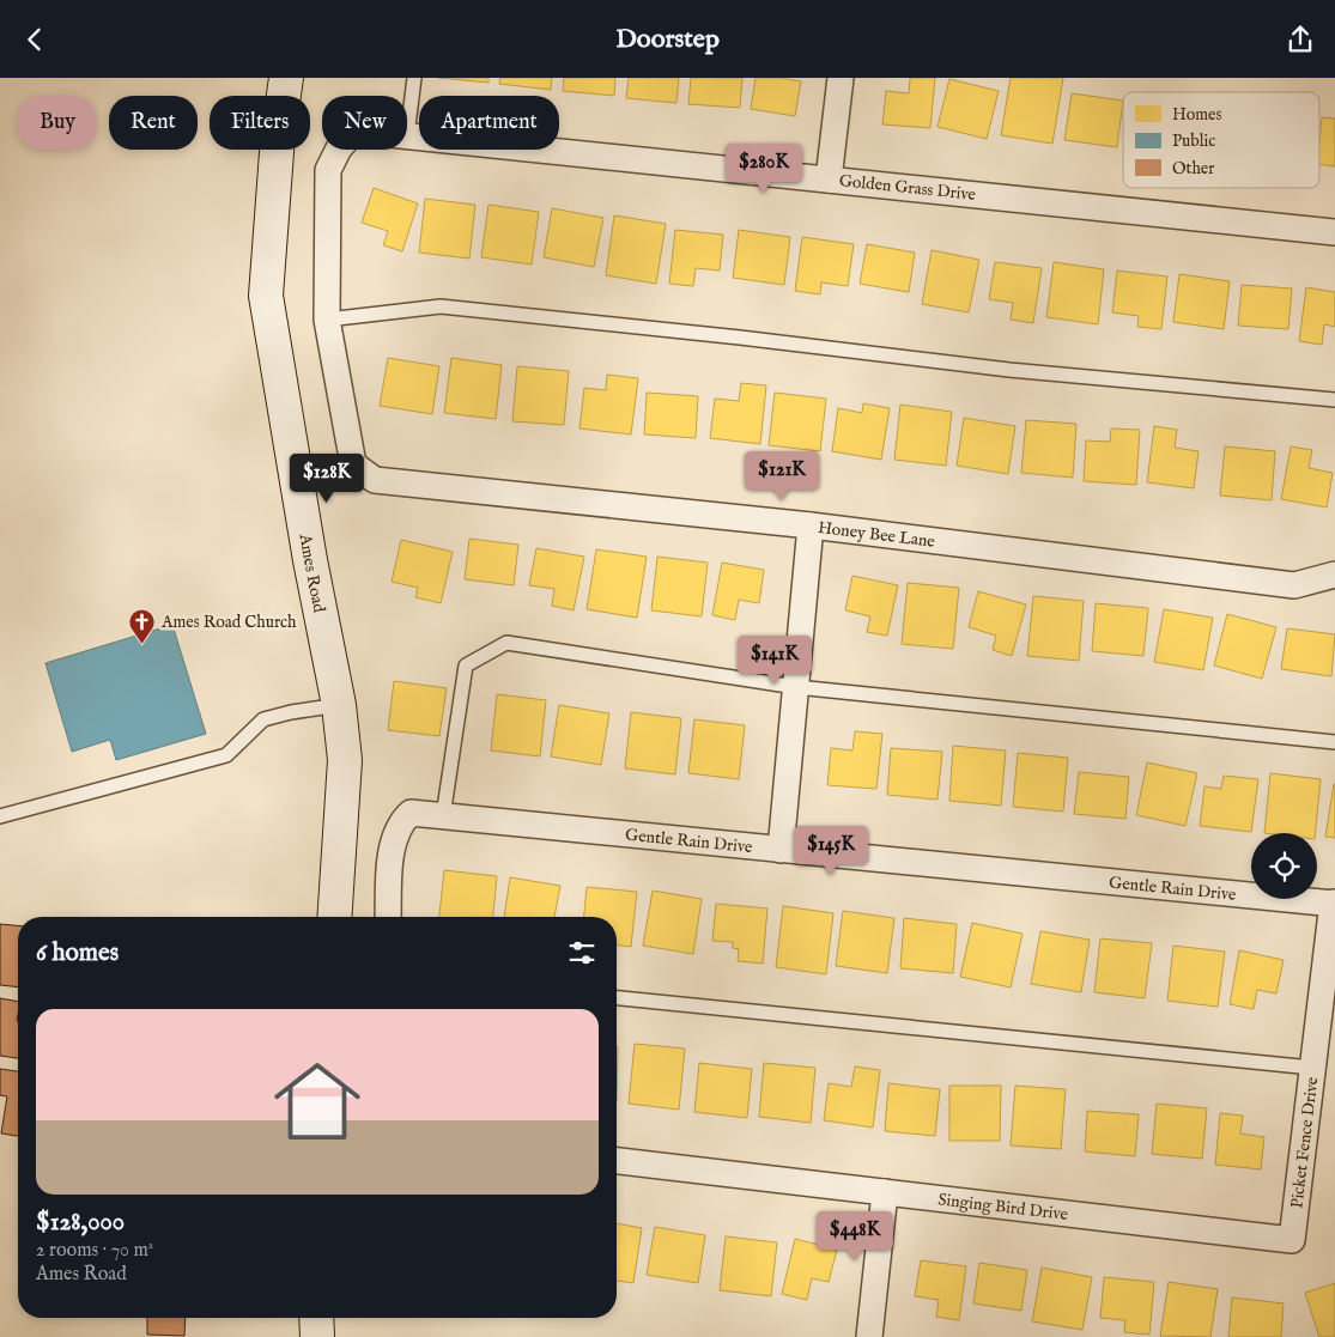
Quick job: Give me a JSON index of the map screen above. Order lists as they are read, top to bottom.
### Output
{
  "streets": {
    "street": [
      "Golden Grass Drive",
      "Honey Bee Lane",
      "Ames Road",
      "Gentle Rain Drive",
      "Picket Fence Drive",
      "Singing Bird Drive"
    ]
  },
  "crossings": [
    ["Golden Grass Drive", "Honey Bee Lane"],
    ["Gentle Rain Drive", "Picket Fence Drive"],
    ["Picket Fence Drive", "Singing Bird Drive"]
  ],
  "places": {
    "church": ["Ames Road Church"]
  },
  "legend": ["Homes", "Public", "Other"],
  "page": {
    "header": "Doorstep",
    "chip": [
      "Buy",
      "Rent",
      "Filters",
      "New",
      "Apartment"
    ],
    "price": [
      "$280K",
      "$121K",
      "$128K",
      "$141K",
      "$145K",
      "$448K"
    ],
    "heading": "6 homes",
    "list": [
      {
        "name": "$128,000",
        "note": "2 rooms · 70 m² · Ames Road"
      }
    ]
  }
}
